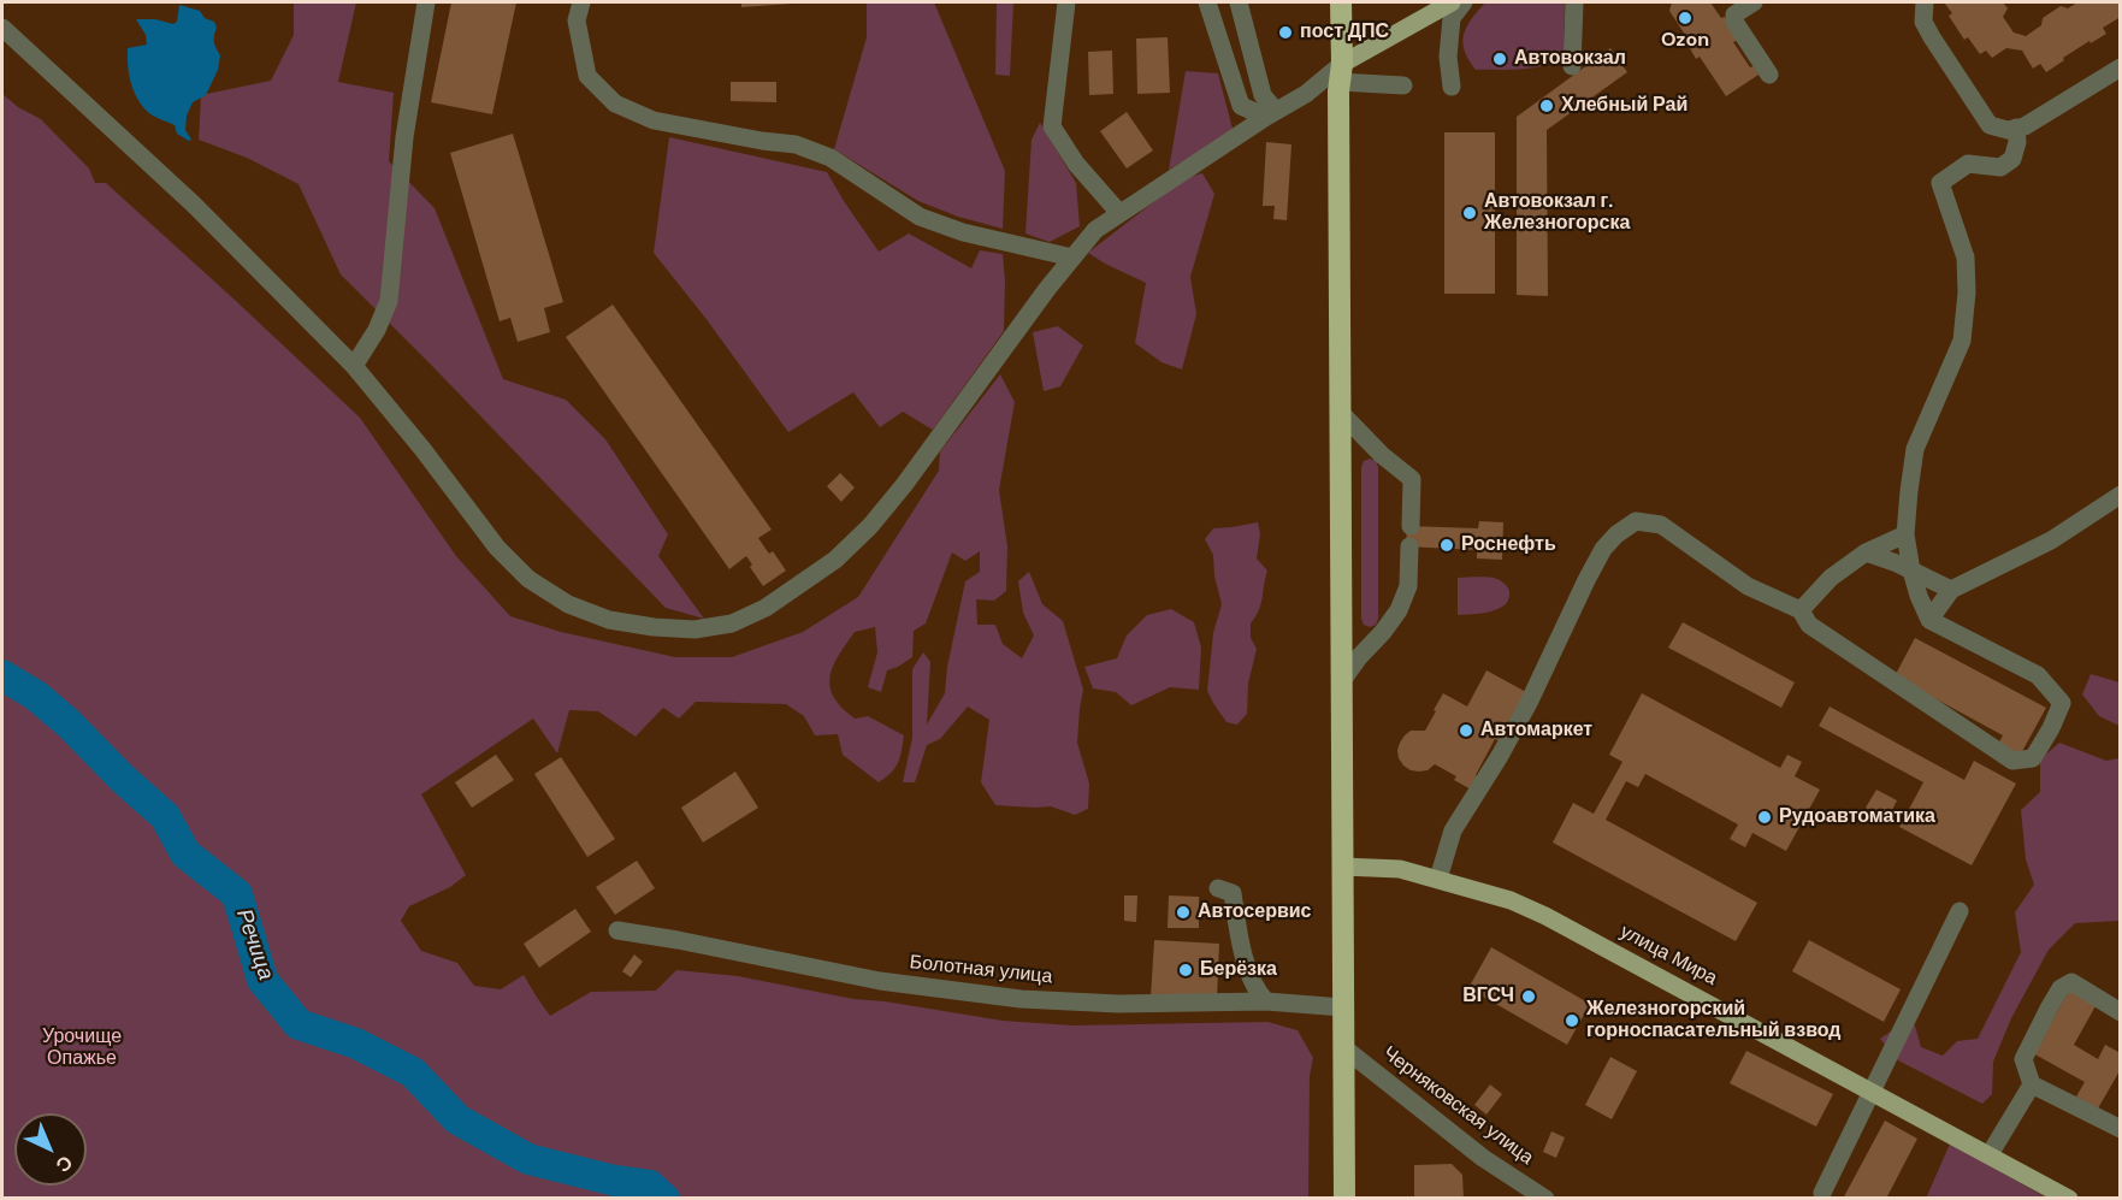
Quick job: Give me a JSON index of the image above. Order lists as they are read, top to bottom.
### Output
{
  "streets": {
    "main road": ["улица Мира"],
    "street": ["Болотная улица", "Черняковская улица"]
  },
  "water": ["Речица"],
  "parks": ["Урочище Опажье"],
  "places": [
    "Ozon",
    "пост ДПС",
    "Автовокзал",
    "Хлебный Рай",
    "Автовокзал г. Железногорска",
    "Роснефть",
    "Автомаркет",
    "Рудоавтоматика",
    "Автосервис",
    "Берёзка",
    "ВГСЧ",
    "Железногорский горноспасательный взвод"
  ],
  "north": "bottom right"
}
